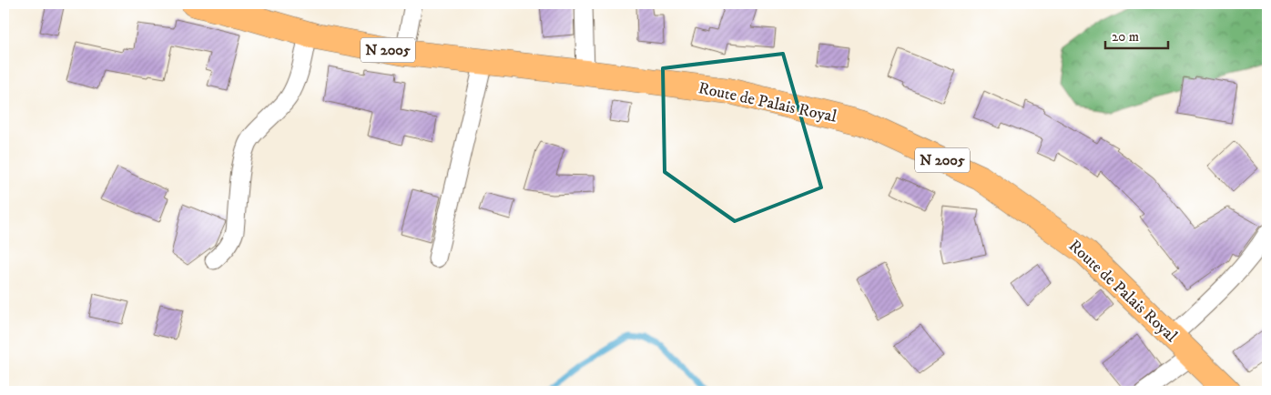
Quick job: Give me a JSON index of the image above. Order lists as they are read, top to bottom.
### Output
{
  "streets": {
    "main road": ["N 2005", "Route de Palais Royal"]
  },
  "scale_bar": "20 m"
}
